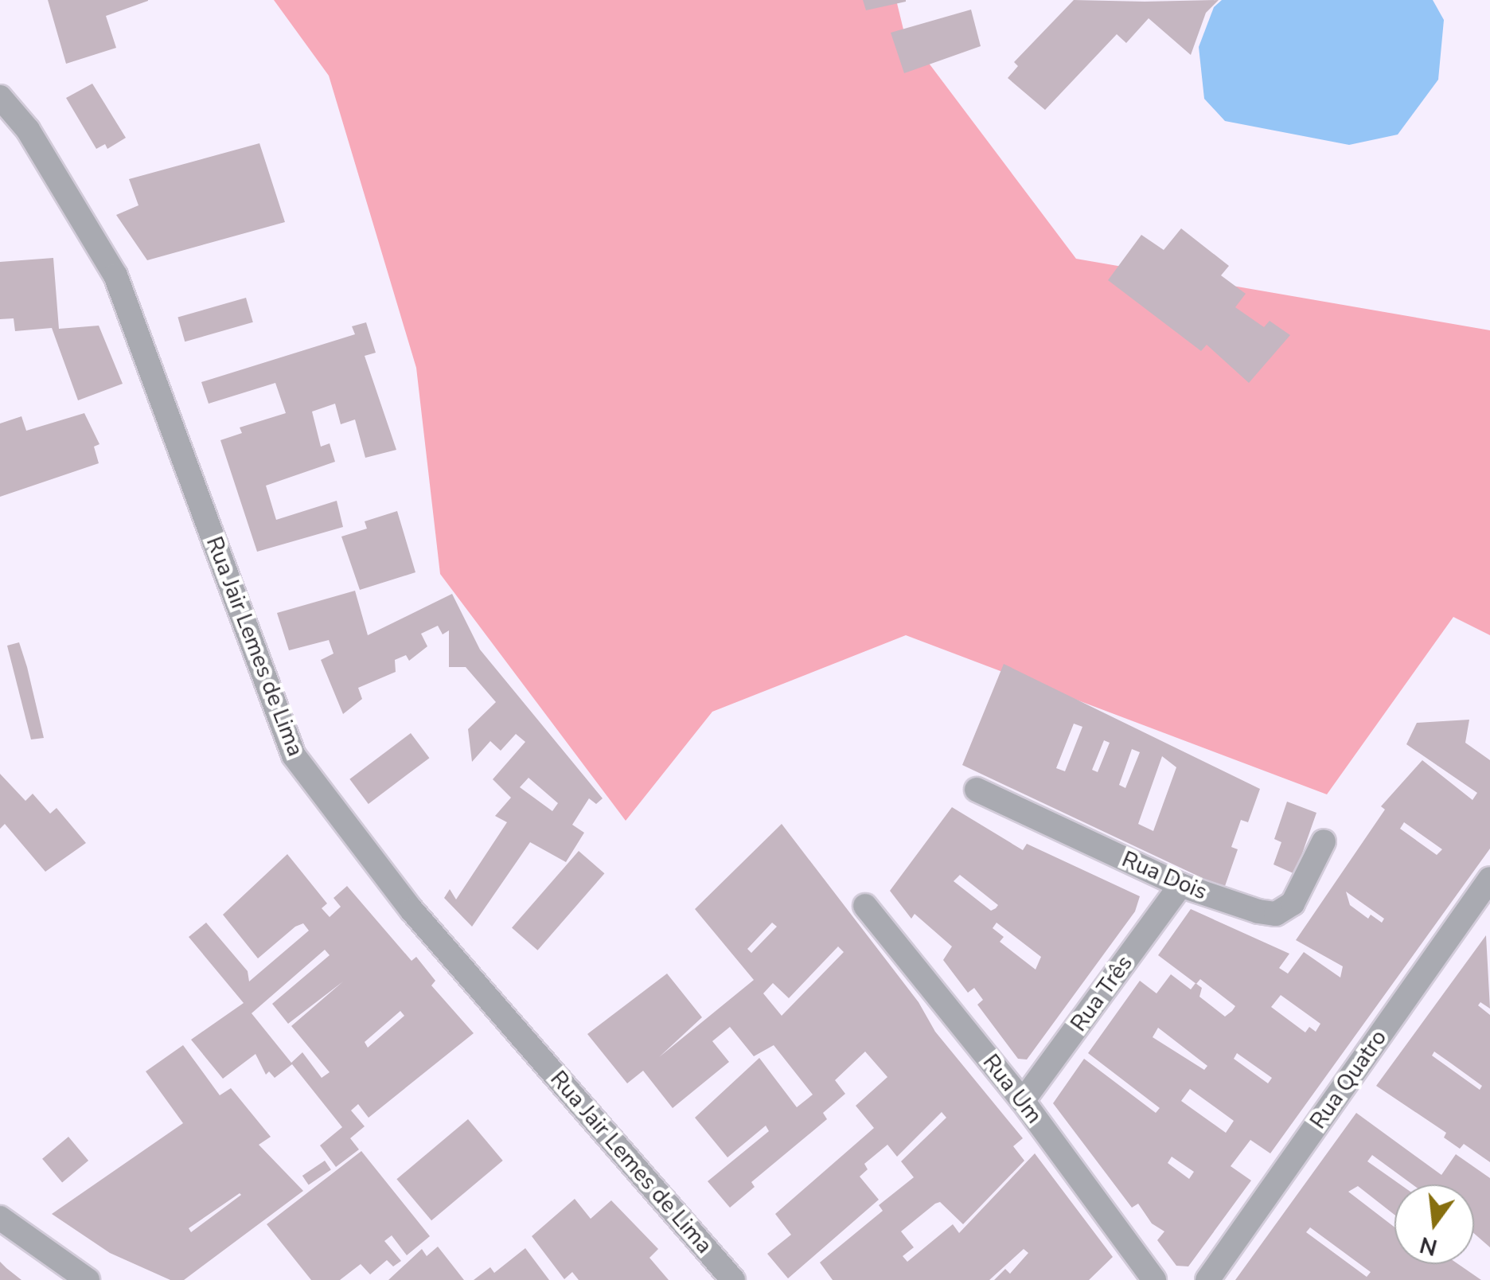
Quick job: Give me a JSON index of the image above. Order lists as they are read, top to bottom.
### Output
{
  "streets": {
    "street": [
      "Rua Jair Lemes de Lima",
      "Rua Dois",
      "Rua Três",
      "Rua Quatro",
      "Rua Um"
    ]
  },
  "crossings": [
    ["Rua Dois", "Rua Três"],
    ["Rua Três", "Rua Um"]
  ],
  "north": "bottom"
}
